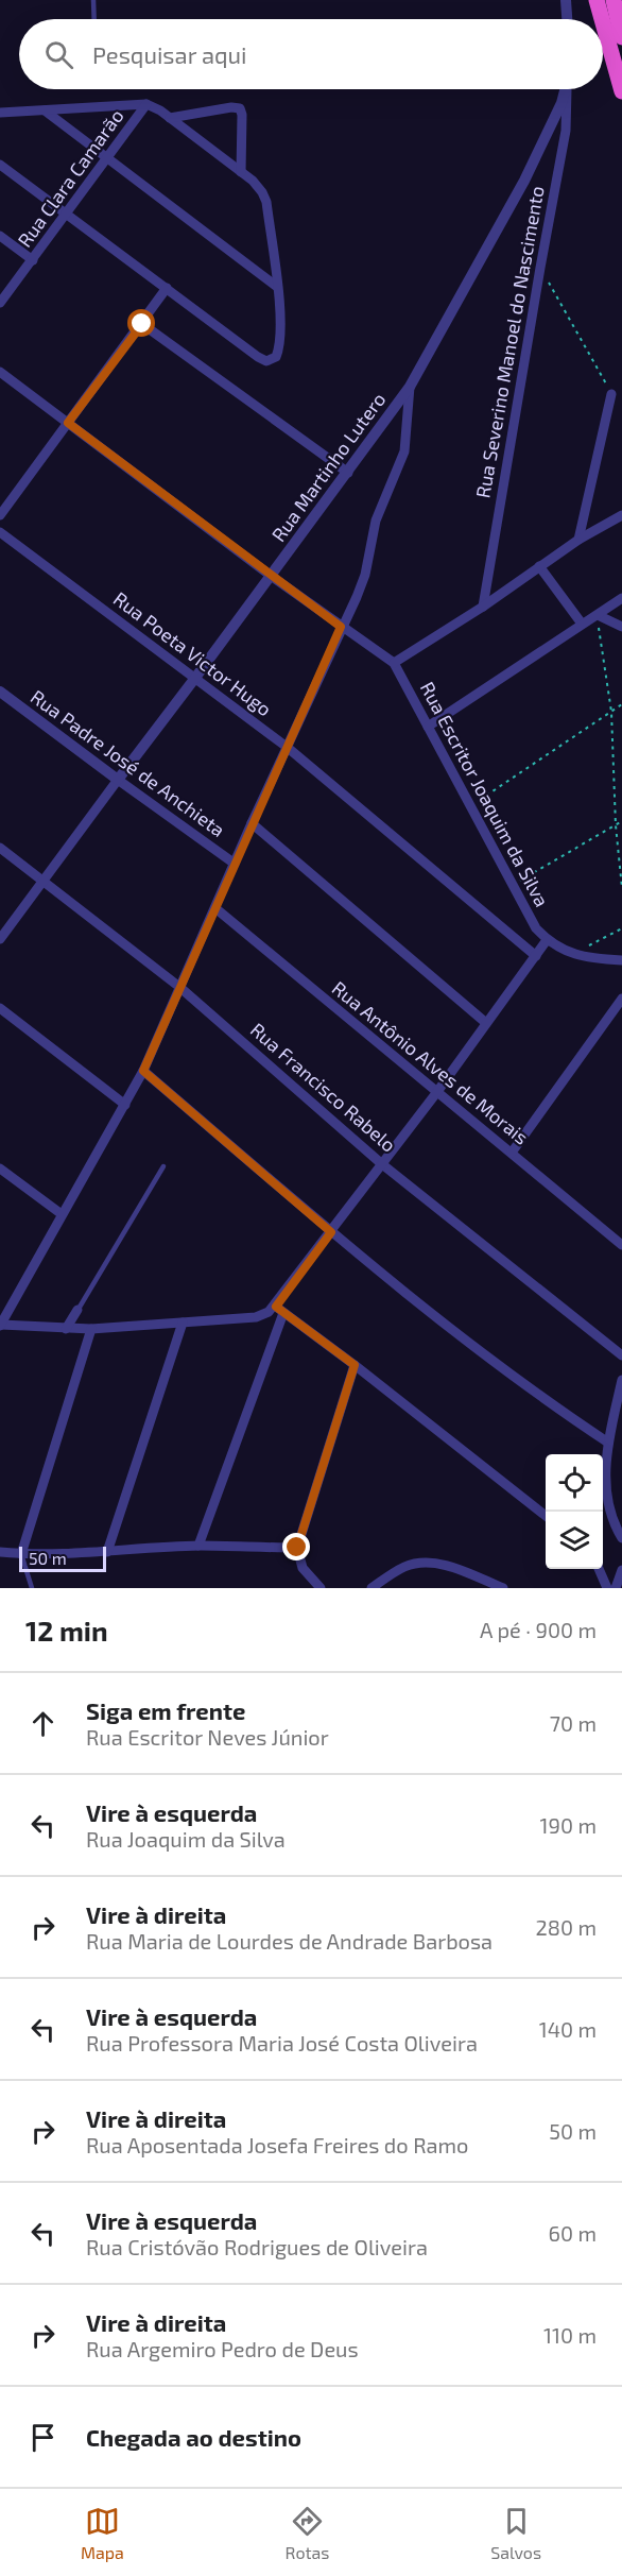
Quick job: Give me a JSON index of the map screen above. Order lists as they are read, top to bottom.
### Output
{
  "streets": {
    "street": [
      "Rua Clara Camarão",
      "Rua Severino Manoel do Nascimento",
      "Rua Martinho Lutero",
      "Rua Poeta Victor Hugo",
      "Rua Padre José de Anchieta",
      "Rua Escritor Joaquim da Silva",
      "Rua Antônio Alves de Morais",
      "Rua Francisco Rabelo"
    ]
  },
  "crossings": [
    ["Rua Martinho Lutero", "Rua Poeta Victor Hugo"],
    ["Rua Martinho Lutero", "Rua Padre José de Anchieta"],
    ["Rua Martinho Lutero", "Rua Francisco Rabelo"]
  ],
  "scale_bar": "50 m",
  "page": {
    "search": "Pesquisar aqui",
    "scale": "50 m",
    "heading": ["12 min", "A pé · 900 m"],
    "list": [
      ["Siga em frente", "Rua Escritor Neves Júnior", "70 m"],
      ["Vire à esquerda", "Rua Joaquim da Silva", "190 m"],
      ["Vire à direita", "Rua Maria de Lourdes de Andrade Barbosa", "280 m"],
      ["Vire à esquerda", "Rua Professora Maria José Costa Oliveira", "140 m"],
      ["Vire à direita", "Rua Aposentada Josefa Freires do Ramo", "50 m"],
      ["Vire à esquerda", "Rua Cristóvão Rodrigues de Oliveira", "60 m"],
      ["Vire à direita", "Rua Argemiro Pedro de Deus", "110 m"],
      "Chegada ao destino"
    ],
    "nav": ["Mapa", "Rotas", "Salvos"]
  }
}
